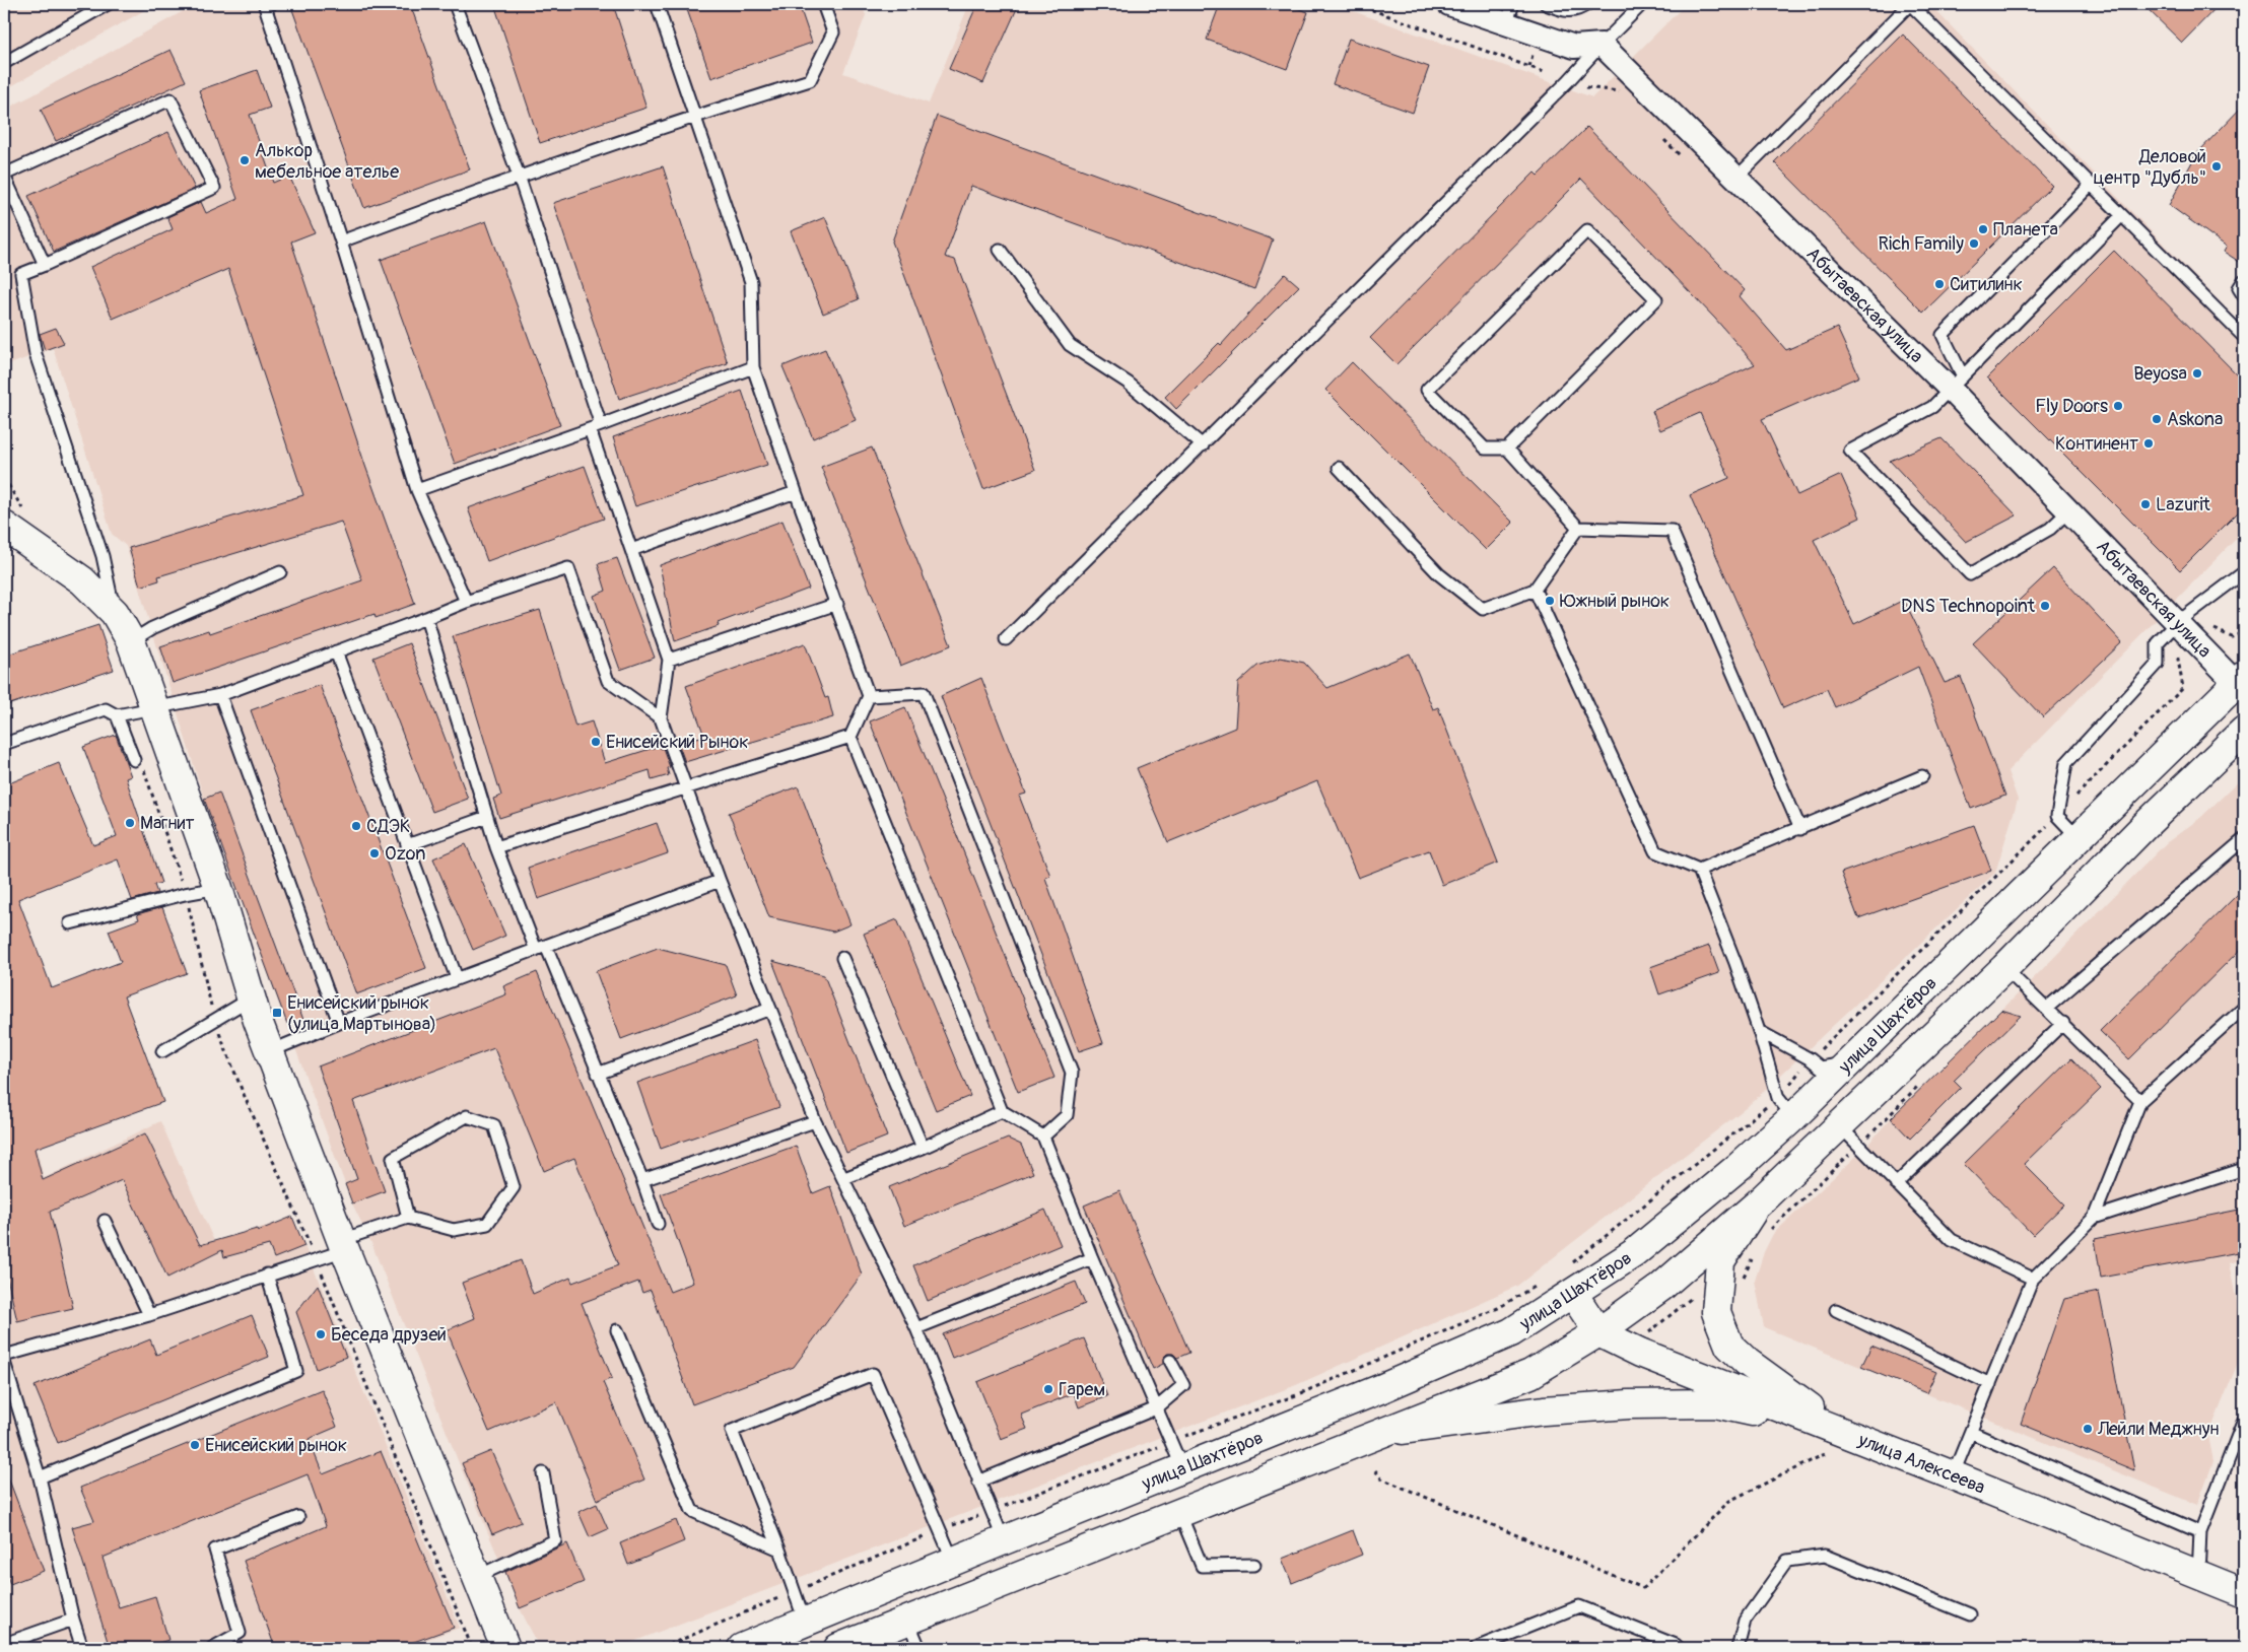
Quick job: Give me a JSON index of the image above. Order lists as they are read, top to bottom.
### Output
{
  "streets": {
    "main road": ["улица Шахтёров", "улица Алексеева"],
    "street": ["Абытаевская улица"]
  },
  "crossings": [
    ["Абытаевская улица", "улица Шахтёров"],
    ["улица Шахтёров", "улица Алексеева"]
  ],
  "places": {
    "other": [
      "Алькор мебельное ателье",
      "Деловой центр \"Дубль\"",
      "Планета",
      "Rich Family",
      "Ситилинк",
      "Beyosa",
      "Fly Doors",
      "Askona",
      "Континент",
      "Lazurit",
      "Южный рынок",
      "DNS Technopoint",
      "Енисейский Рынок",
      "Магнит",
      "СДЭК",
      "Ozon",
      "Беседа друзей",
      "Гарем",
      "Лейли Меджнун",
      "Енисейский рынок"
    ],
    "transit": ["Енисейский рынок (улица Мартынова)"]
  }
}
